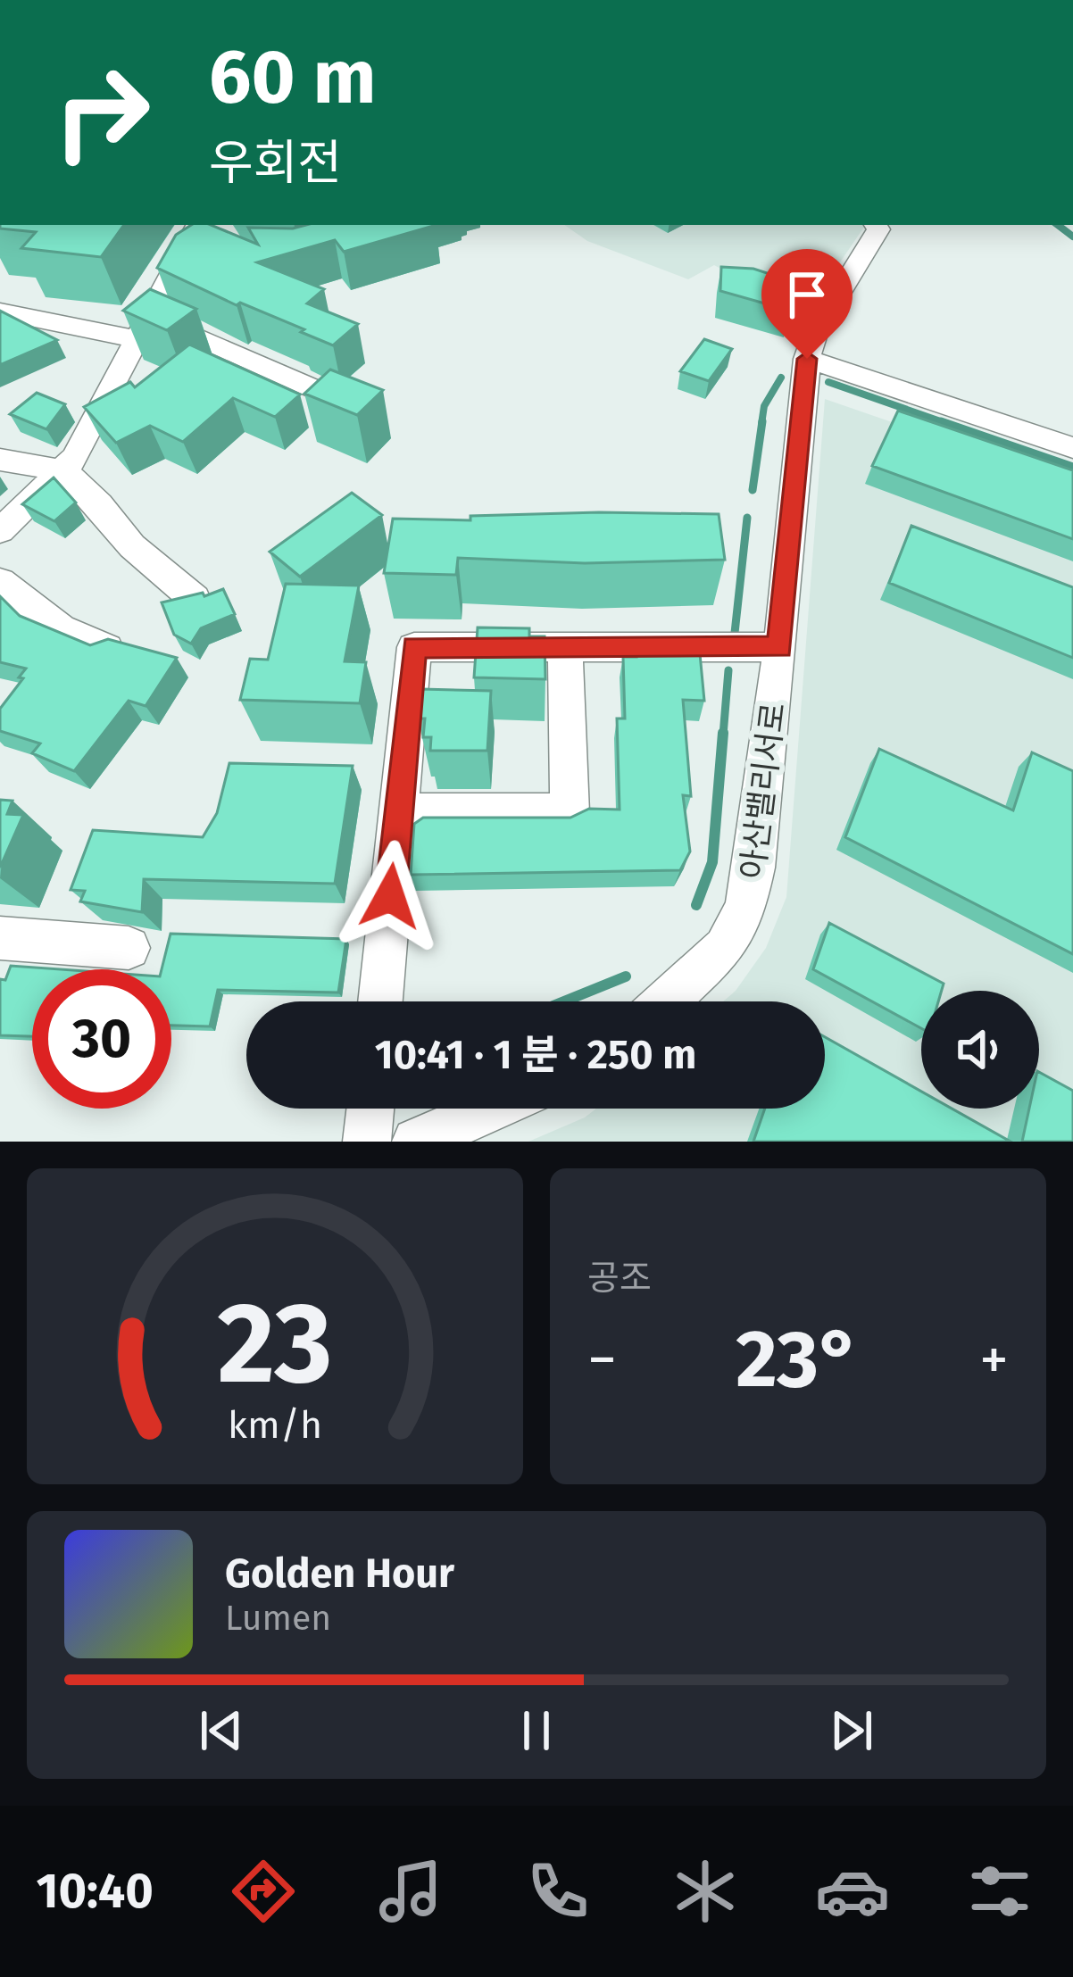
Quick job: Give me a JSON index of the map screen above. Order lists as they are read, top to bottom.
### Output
{
  "streets": {
    "street": ["아산밸리서로"]
  },
  "page": {
    "turn": ["60 m", "우회전"],
    "limit": "30",
    "trip": "10:41 · 1 분 · 250 m",
    "tile": "공조",
    "heat": ["−", "23°", "+"],
    "song": ["Golden Hour", "Lumen"],
    "tabs": "10:40",
    "gauge": ["23", "km/h"]
  }
}
